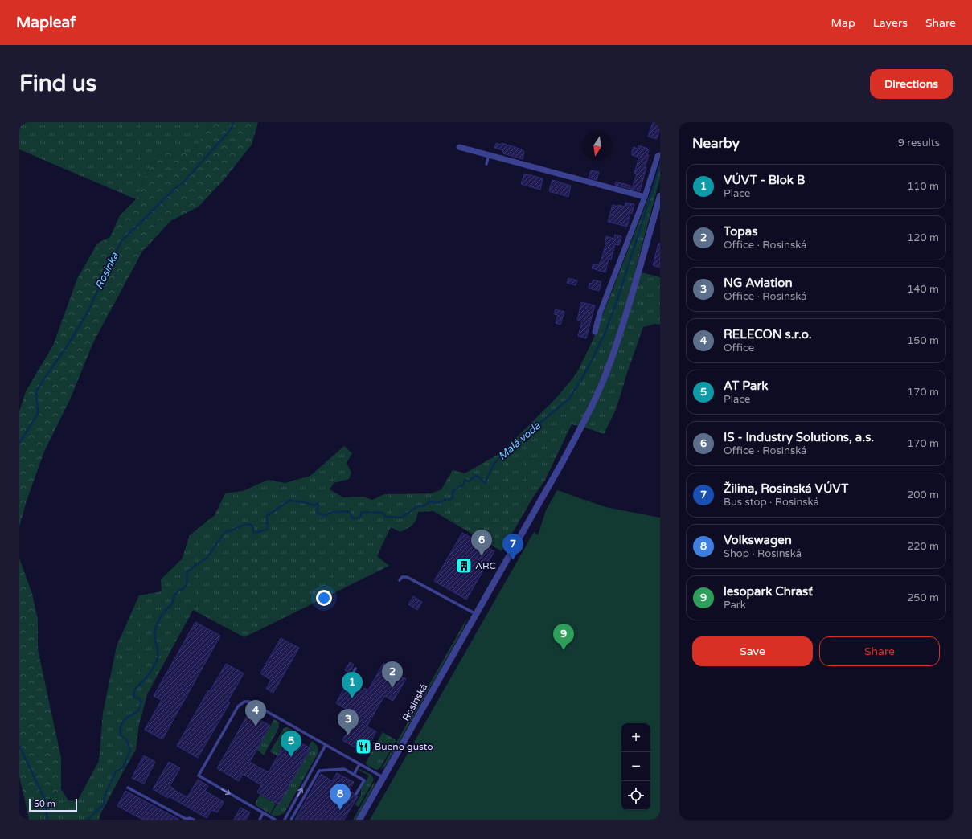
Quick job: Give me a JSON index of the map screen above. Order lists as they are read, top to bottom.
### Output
{
  "streets": {
    "street": ["Rosinská"]
  },
  "water": ["Rosinka", "Malá voda"],
  "places": {
    "building": ["ARC"],
    "restaurant": ["Bueno gusto"]
  },
  "scale_bar": "50 m",
  "north": "bottom",
  "page": {
    "header": "Mapleaf",
    "nav": ["Map", "Layers", "Share"],
    "buttons": [
      "Directions",
      ["Save", "Share"]
    ],
    "title": "Find us",
    "heading": ["Nearby", "9 results"],
    "list": [
      {
        "mark": "1",
        "name": "VÚVT - Blok B",
        "note": "Place",
        "value": "110 m"
      },
      {
        "mark": "2",
        "name": "Topas",
        "note": "Office · Rosinská",
        "value": "120 m"
      },
      {
        "mark": "3",
        "name": "NG Aviation",
        "note": "Office · Rosinská",
        "value": "140 m"
      },
      {
        "mark": "4",
        "name": "RELECON s.r.o.",
        "note": "Office",
        "value": "150 m"
      },
      {
        "mark": "5",
        "name": "AT Park",
        "note": "Place",
        "value": "170 m"
      },
      {
        "mark": "6",
        "name": "IS - Industry Solutions, a.s.",
        "note": "Office · Rosinská",
        "value": "170 m"
      },
      {
        "mark": "7",
        "name": "Žilina, Rosinská VÚVT",
        "note": "Bus stop · Rosinská",
        "value": "200 m"
      },
      {
        "mark": "8",
        "name": "Volkswagen",
        "note": "Shop · Rosinská",
        "value": "220 m"
      },
      {
        "mark": "9",
        "name": "lesopark Chrasť",
        "note": "Park",
        "value": "250 m"
      }
    ],
    "pins": [
      "6",
      "7",
      "9",
      "2",
      "1",
      "4",
      "3",
      "5",
      "8"
    ],
    "map_buttons": ["+", "−"],
    "scale": "50 m"
  }
}
